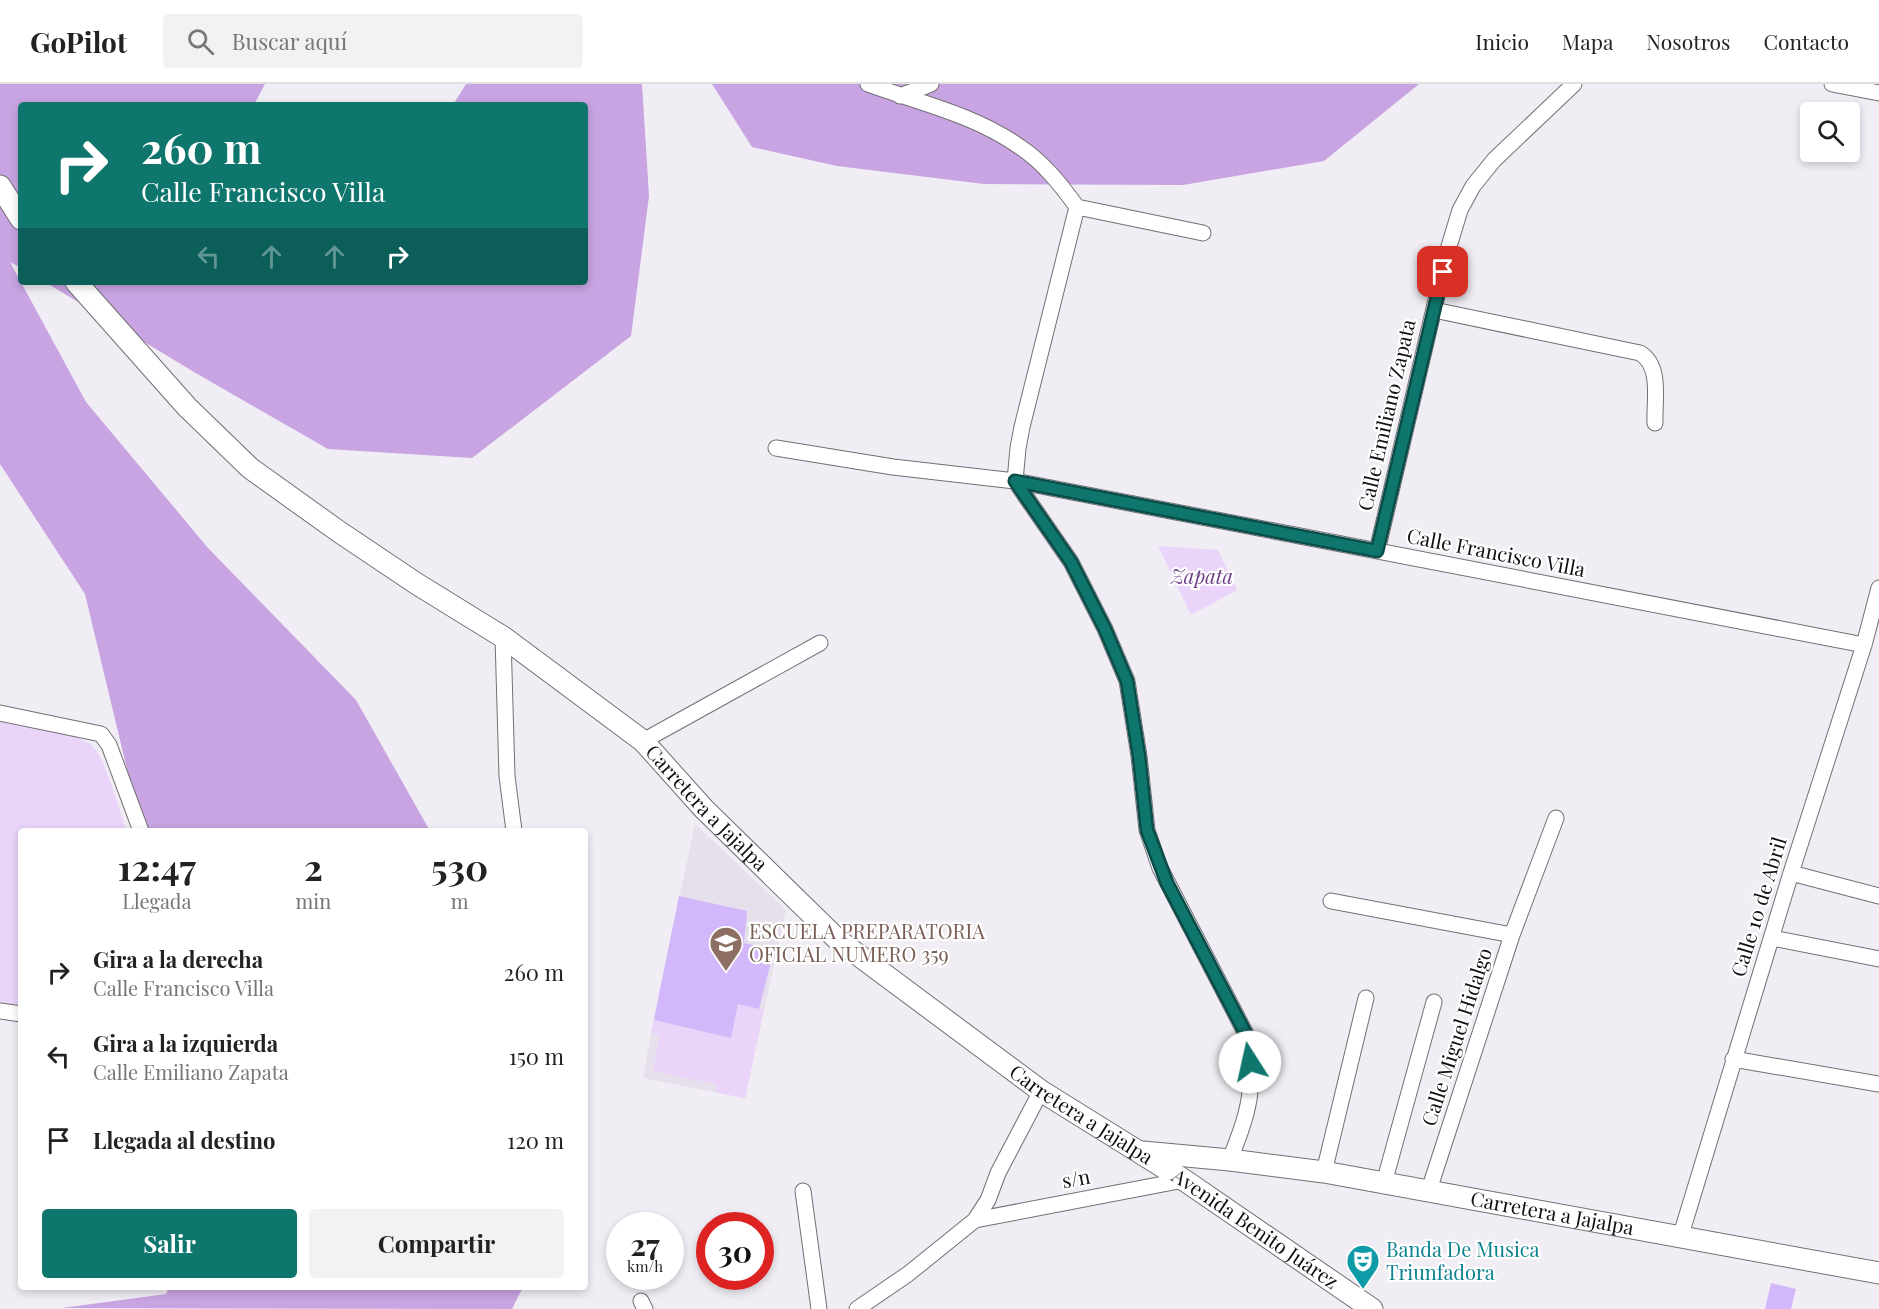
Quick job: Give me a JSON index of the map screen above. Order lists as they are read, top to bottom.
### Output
{
  "streets": {
    "street": [
      "Calle Emiliano Zapata",
      "Calle Francisco Villa",
      "Carretera a Jajalpa",
      "Calle 10 de Abril",
      "Calle Miguel Hidalgo",
      "s/n",
      "Avenida Benito Juárez"
    ]
  },
  "crossings": [
    ["Calle Emiliano Zapata", "Calle Francisco Villa"],
    ["Calle Francisco Villa", "Calle 10 de Abril"],
    ["Carretera a Jajalpa", "Calle 10 de Abril"],
    ["Carretera a Jajalpa", "Calle Miguel Hidalgo"],
    ["Carretera a Jajalpa", "Avenida Benito Juárez"],
    ["s/n", "Avenida Benito Juárez"]
  ],
  "parks": ["Zapata"],
  "places": {
    "school or university": ["ESCUELA PREPARATORIA OFICIAL NUMERO 359"],
    "theatre": ["Banda De Musica Triunfadora"]
  },
  "page": {
    "header": "GoPilot",
    "search": "Buscar aquí",
    "nav": [
      "Inicio",
      "Mapa",
      "Nosotros",
      "Contacto"
    ],
    "turn": ["260 m", "Calle Francisco Villa"],
    "eta": [
      "12:47",
      "Llegada",
      "2",
      "min",
      "530",
      "m"
    ],
    "list": [
      {
        "name": "Gira a la derecha",
        "note": "Calle Francisco Villa",
        "value": "260 m"
      },
      {
        "name": "Gira a la izquierda",
        "note": "Calle Emiliano Zapata",
        "value": "150 m"
      },
      {
        "name": "Llegada al destino",
        "value": "120 m"
      }
    ],
    "buttons": ["Salir", "Compartir"],
    "speed": "27 km/h",
    "limit": "30"
  }
}
